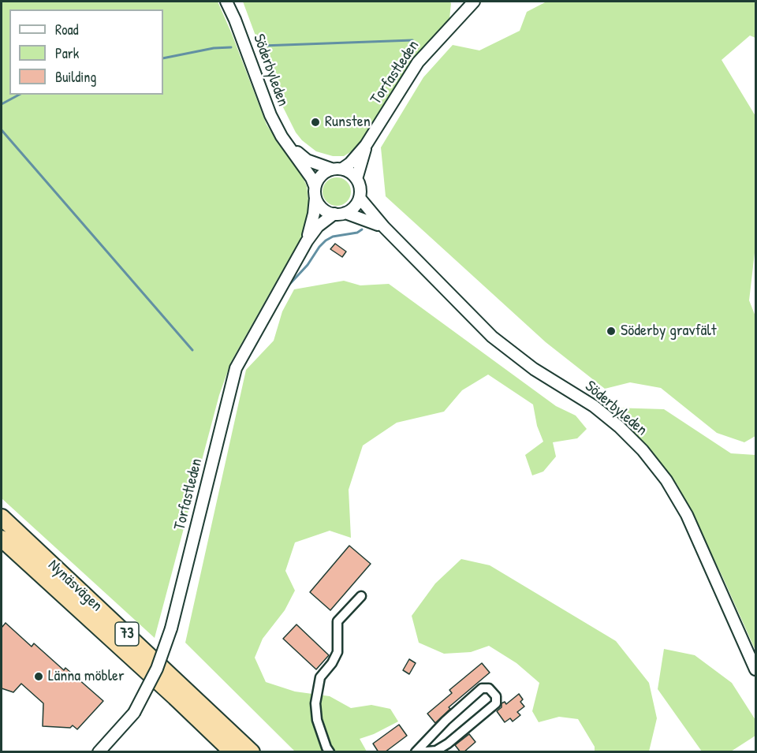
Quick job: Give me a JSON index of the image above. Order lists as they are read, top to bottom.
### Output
{
  "streets": {
    "highway": ["Nynäsvägen", "73"],
    "street": ["Söderbyleden", "Torfastleden"]
  },
  "crossings": [
    ["Söderbyleden", "Torfastleden"]
  ],
  "places": ["Runsten", "Söderby gravfält", "Länna möbler"],
  "legend": ["Road", "Park", "Building"]
}
